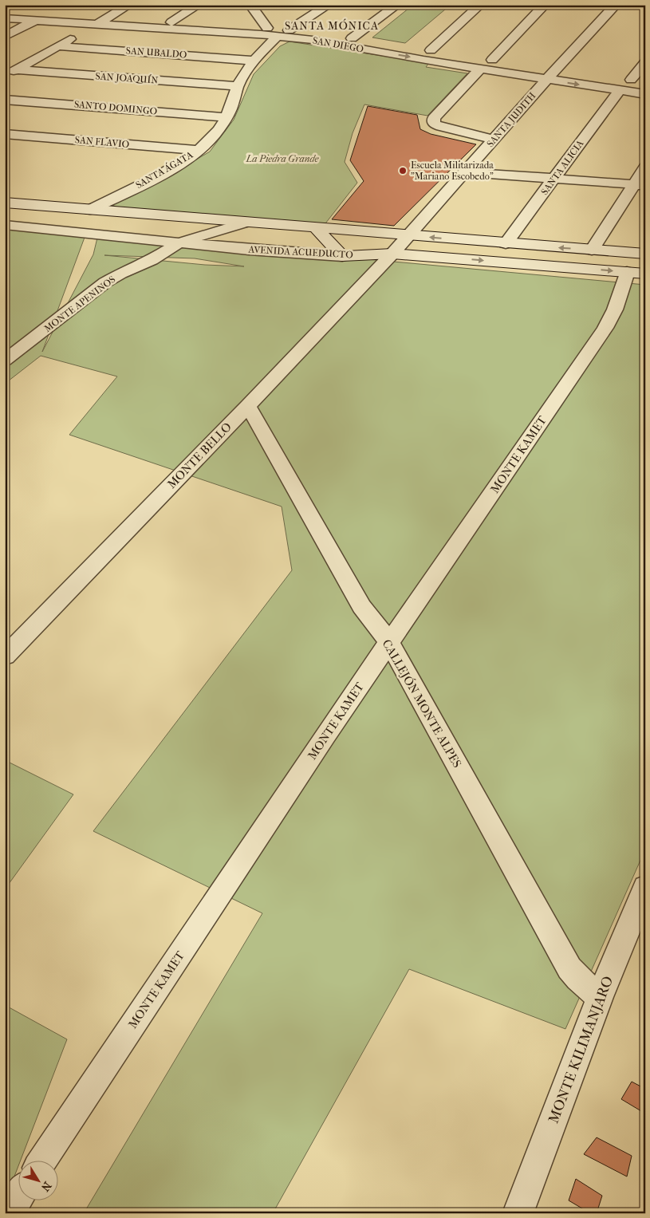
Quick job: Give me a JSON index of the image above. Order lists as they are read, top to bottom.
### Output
{
  "streets": {
    "street": [
      "SAN DIEGO",
      "SAN UBALDO",
      "SAN JOAQUÍN",
      "SANTO DOMINGO",
      "SANTA JUDITH",
      "SAN FLAVIO",
      "SANTA ALICIA",
      "SANTA ÁGATA",
      "AVENIDA ACUEDUCTO",
      "MONTE APENINOS",
      "MONTE KAMET",
      "MONTE BELLO",
      "CALLEJÓN MONTE ALPES",
      "MONTE KILIMANJARO"
    ]
  },
  "crossings": [
    ["SAN DIEGO", "SANTA JUDITH"],
    ["SAN DIEGO", "SANTA ALICIA"],
    ["SAN DIEGO", "SANTA ÁGATA"],
    ["SAN UBALDO", "SANTA ÁGATA"],
    ["SAN JOAQUÍN", "SANTA ÁGATA"],
    ["SANTO DOMINGO", "SANTA ÁGATA"],
    ["SANTA JUDITH", "AVENIDA ACUEDUCTO"],
    ["SANTA JUDITH", "MONTE BELLO"],
    ["SAN FLAVIO", "SANTA ÁGATA"],
    ["SANTA ALICIA", "AVENIDA ACUEDUCTO"],
    ["SANTA ÁGATA", "AVENIDA ACUEDUCTO"],
    ["AVENIDA ACUEDUCTO", "MONTE APENINOS"],
    ["AVENIDA ACUEDUCTO", "MONTE KAMET"],
    ["AVENIDA ACUEDUCTO", "MONTE BELLO"],
    ["MONTE KAMET", "CALLEJÓN MONTE ALPES"],
    ["MONTE BELLO", "CALLEJÓN MONTE ALPES"],
    ["CALLEJÓN MONTE ALPES", "MONTE KILIMANJARO"]
  ],
  "districts": ["SANTA MÓNICA"],
  "parks": ["La Piedra Grande"],
  "places": ["Escuela Militarizada \"Mariano Escobedo\""],
  "north": "bottom right"
}
